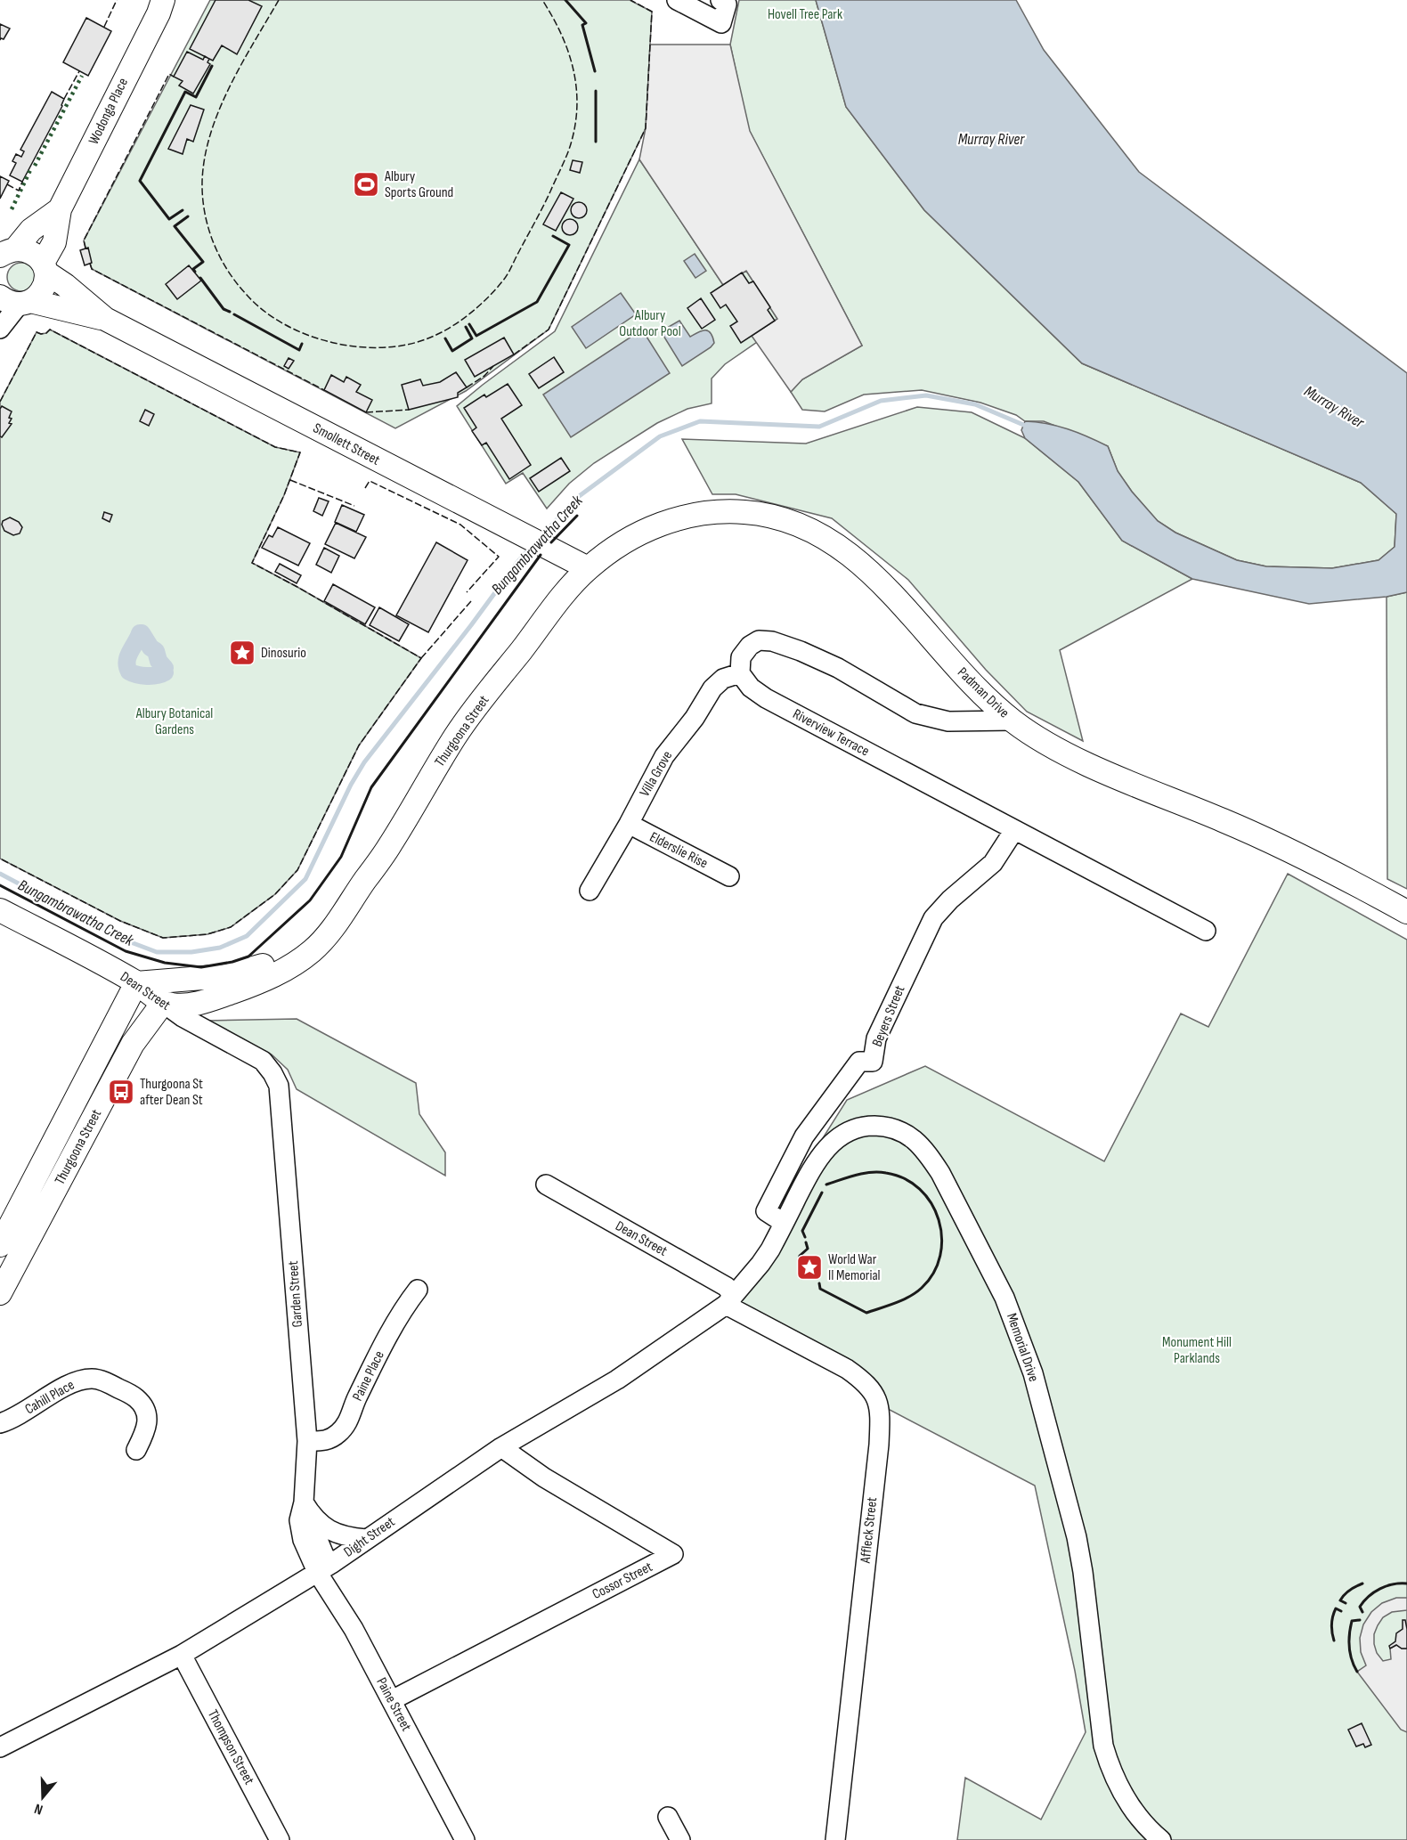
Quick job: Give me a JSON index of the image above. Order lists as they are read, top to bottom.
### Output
{
  "streets": {
    "main road": [
      "Wodonga Place",
      "Smollett Street",
      "Padman Drive",
      "Thurgoona Street",
      "Dean Street"
    ],
    "street": [
      "Riverview Terrace",
      "Villa Grove",
      "Elderslie Rise",
      "Beyers Street",
      "Garden Street",
      "Memorial Drive",
      "Paine Place",
      "Cahill Place",
      "Affleck Street",
      "Dight Street",
      "Cossor Street",
      "Paine Street",
      "Thompson Street"
    ]
  },
  "crossings": [
    ["Wodonga Place", "Smollett Street"],
    ["Smollett Street", "Padman Drive"],
    ["Smollett Street", "Thurgoona Street"],
    ["Padman Drive", "Thurgoona Street"],
    ["Thurgoona Street", "Dean Street"],
    ["Riverview Terrace", "Villa Grove"],
    ["Riverview Terrace", "Beyers Street"],
    ["Villa Grove", "Elderslie Rise"],
    ["Dean Street", "Garden Street"],
    ["Dean Street", "Memorial Drive"],
    ["Dean Street", "Affleck Street"],
    ["Dean Street", "Dight Street"],
    ["Beyers Street", "Memorial Drive"],
    ["Garden Street", "Paine Place"],
    ["Garden Street", "Dight Street"],
    ["Garden Street", "Paine Street"],
    ["Memorial Drive", "Affleck Street"],
    ["Memorial Drive", "Dight Street"],
    ["Affleck Street", "Dight Street"],
    ["Dight Street", "Cossor Street"],
    ["Dight Street", "Paine Street"],
    ["Dight Street", "Thompson Street"],
    ["Cossor Street", "Paine Street"]
  ],
  "water": ["Murray River", "Bungambrawatha Creek"],
  "parks": [
    "Hovell Tree Park",
    "Albury Outdoor Pool",
    "Albury Botanical Gardens",
    "Monument Hill Parklands"
  ],
  "places": {
    "sports": ["Albury Sports Ground"],
    "place": ["Dinosurio", "World War II Memorial"],
    "bus stop": ["Thurgoona St after Dean St"]
  },
  "north": "bottom"
}
